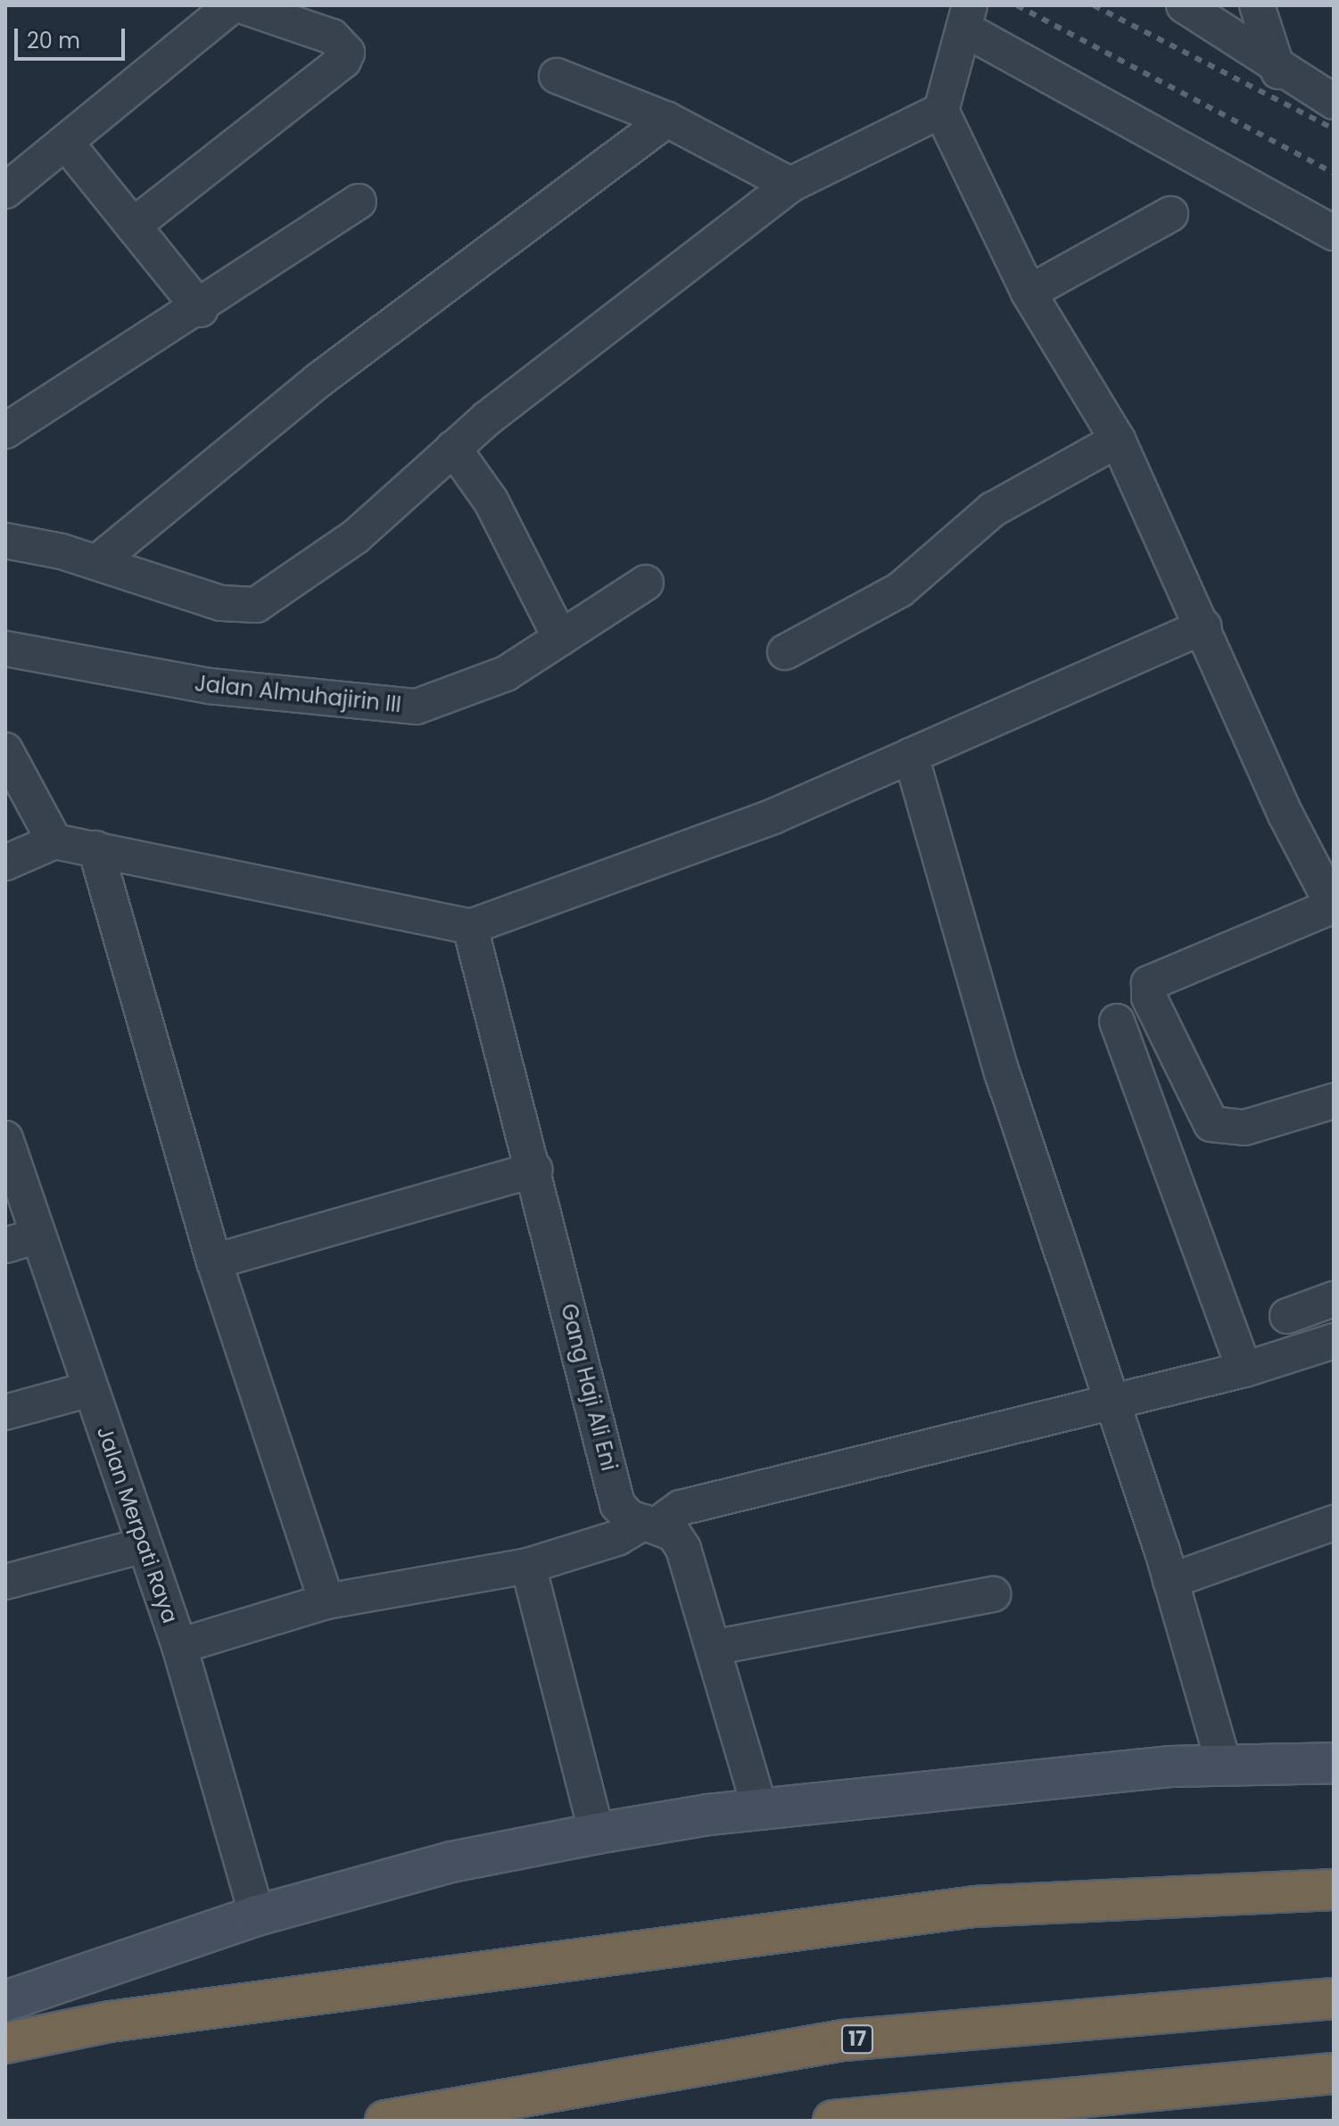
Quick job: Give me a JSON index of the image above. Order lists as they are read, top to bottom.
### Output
{
  "streets": {
    "highway": ["17"],
    "street": ["Jalan Almuhajirin III", "Gang Haji Ali Eni", "Jalan Merpati Raya"]
  },
  "scale_bar": "20 m"
}
